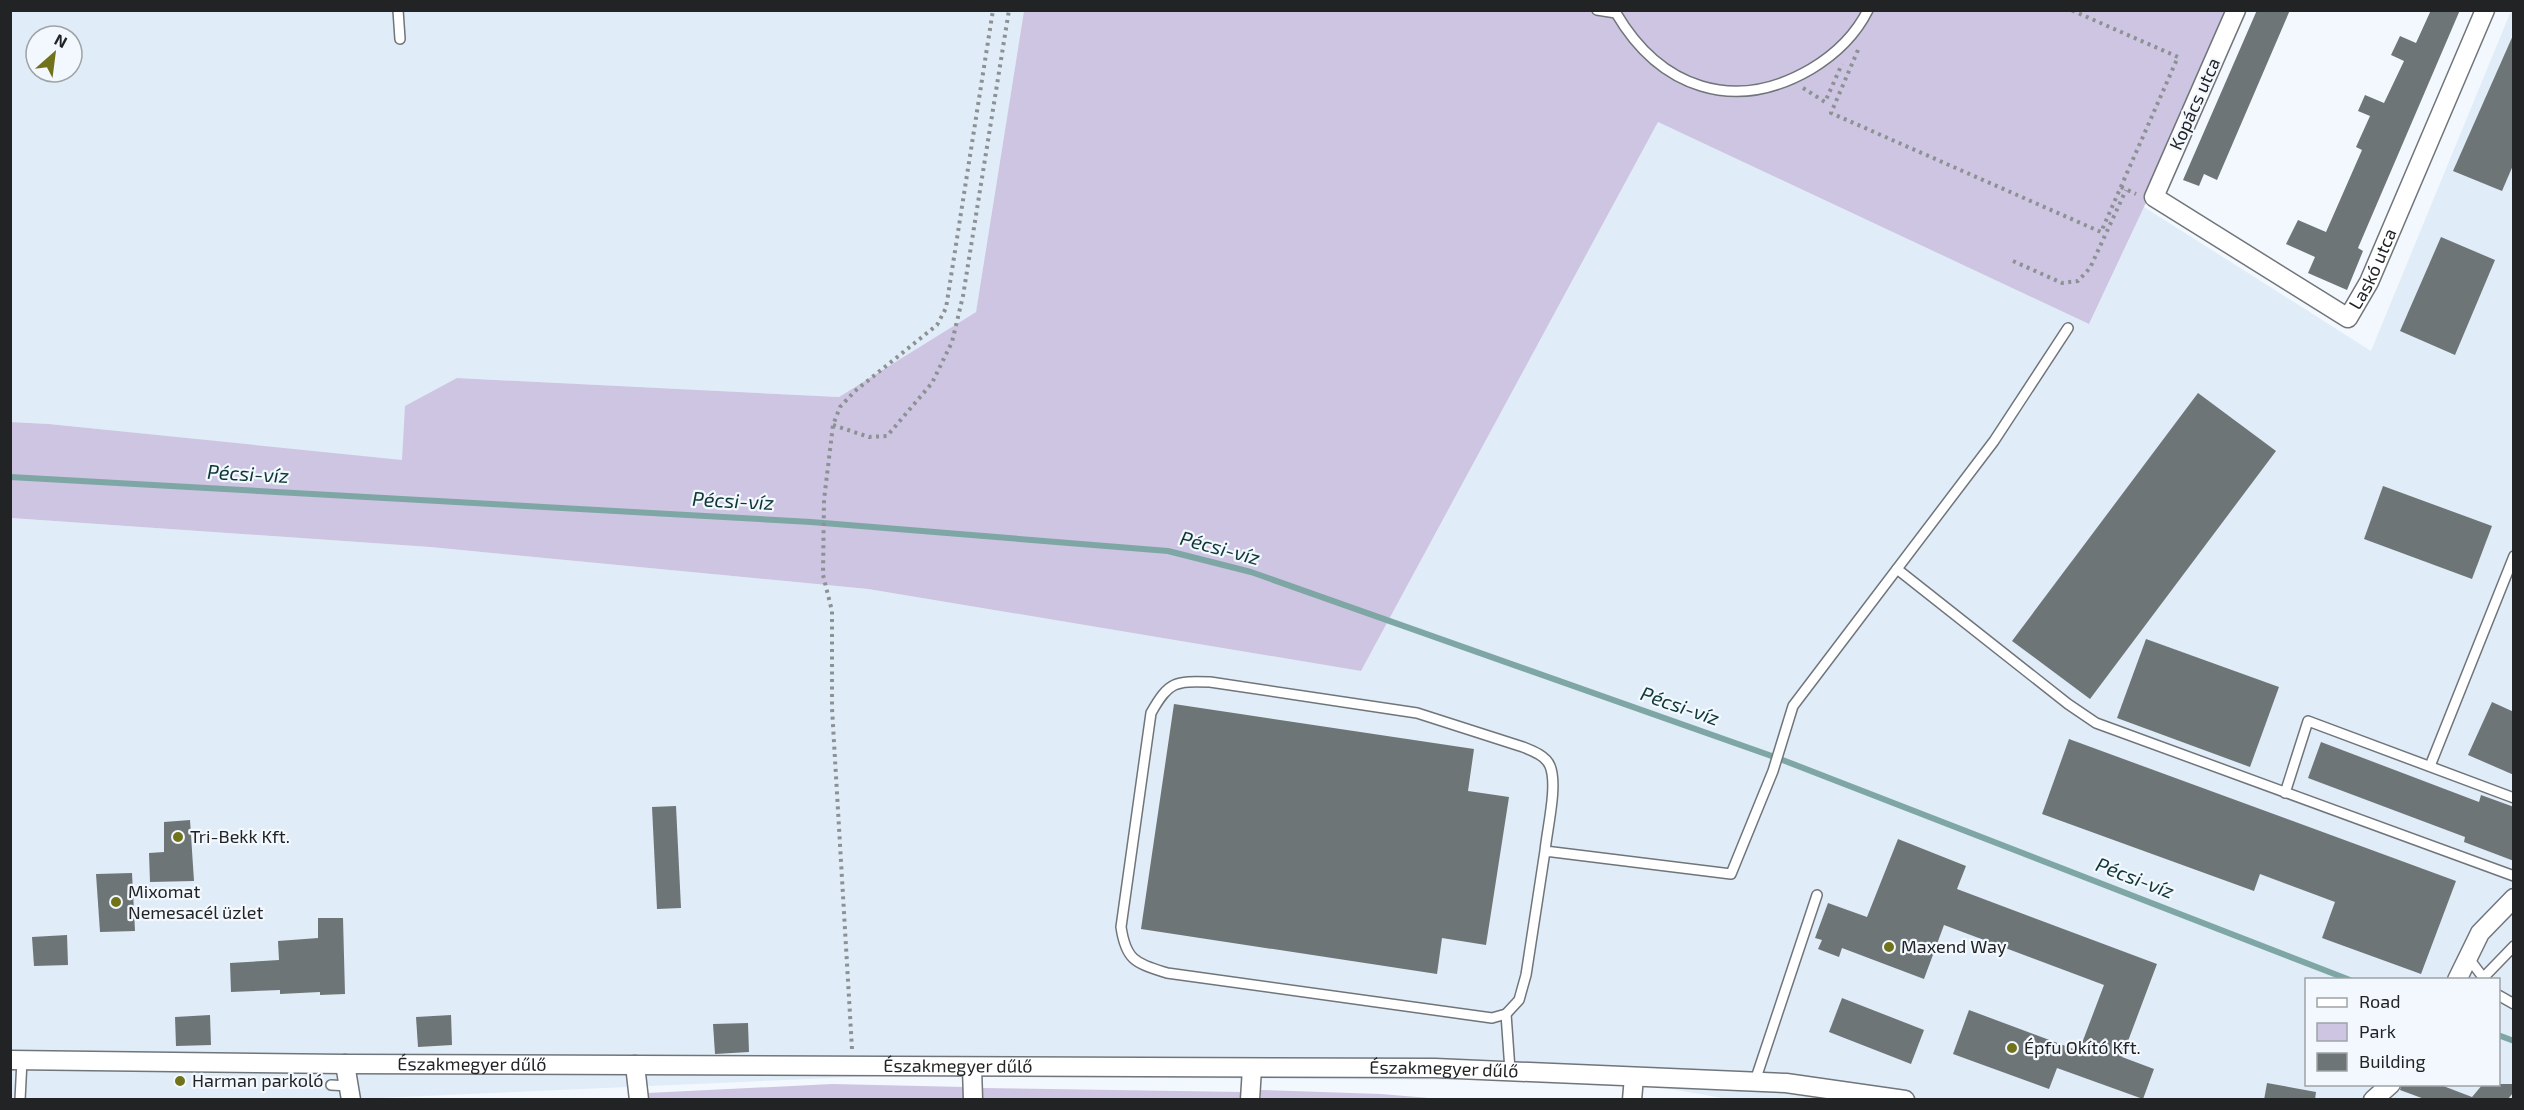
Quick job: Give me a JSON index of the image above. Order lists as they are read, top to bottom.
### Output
{
  "streets": {
    "street": ["Kopács utca", "Laskó utca", "Északmegyer dűlő"]
  },
  "crossings": [
    ["Kopács utca", "Laskó utca"]
  ],
  "water": ["Pécsi-víz"],
  "places": [
    "Tri-Bekk Kft.",
    "Mixomat Nemesacél üzlet",
    "Maxend Way",
    "Épfu Okító Kft.",
    "Harman parkoló"
  ],
  "legend": ["Road", "Park", "Building"],
  "north": "top right"
}
